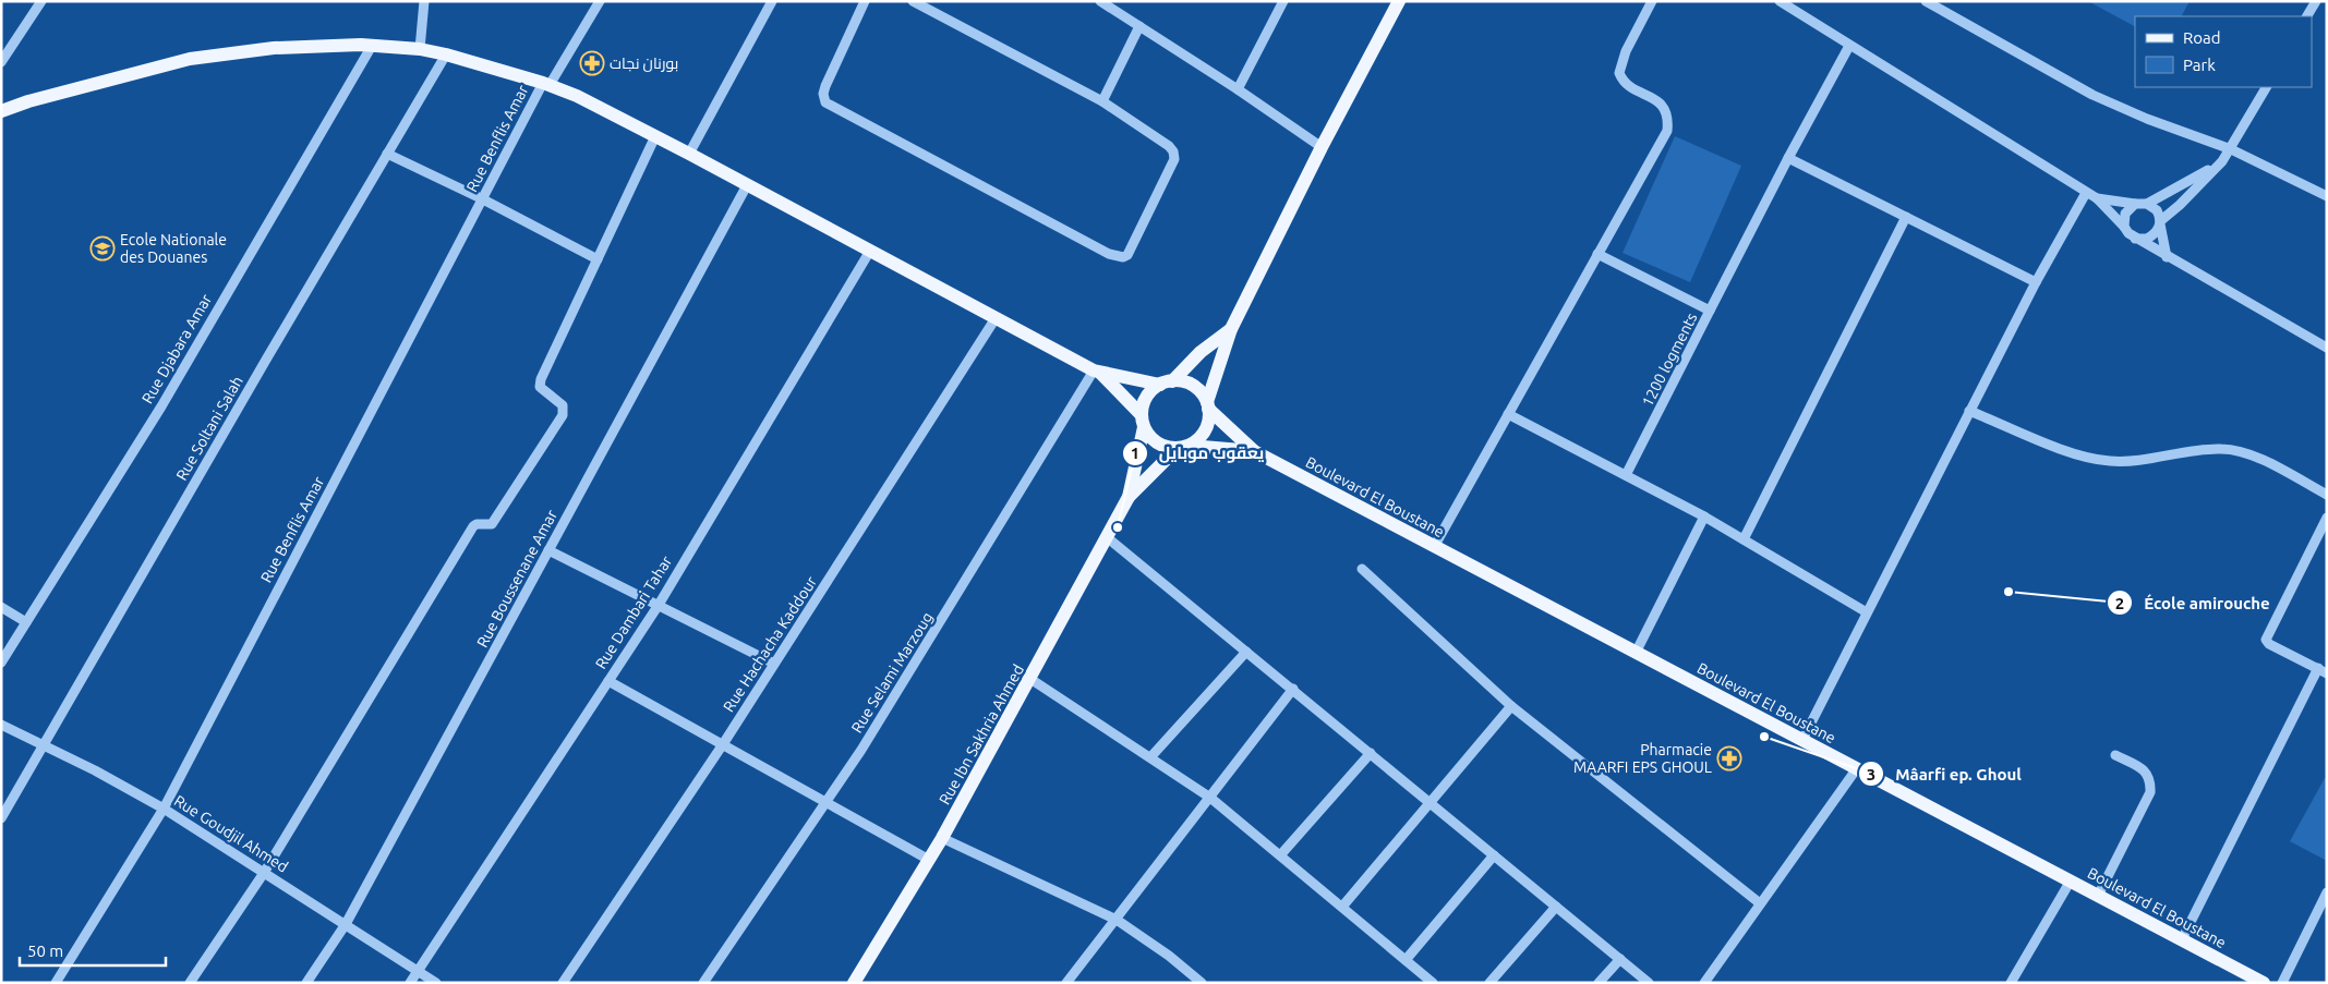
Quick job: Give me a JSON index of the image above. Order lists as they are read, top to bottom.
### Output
{
  "streets": {
    "main road": ["Boulevard El Boustane", "Rue Ibn Sakhria Ahmed"],
    "street": [
      "Rue Benflis Amar",
      "Rue Djabara Amar",
      "1200 logments",
      "Rue Soltani Salah",
      "Rue Boussenane Amar",
      "Rue Dambari Tahar",
      "Rue Hachacha Kaddour",
      "Rue Selami Marzoug",
      "Rue Goudjil Ahmed"
    ]
  },
  "crossings": [
    ["Rue Benflis Amar", "Rue Goudjil Ahmed"],
    ["Rue Soltani Salah", "Rue Goudjil Ahmed"],
    ["Rue Boussenane Amar", "Rue Goudjil Ahmed"],
    ["Rue Dambari Tahar", "Rue Goudjil Ahmed"]
  ],
  "places": {
    "pharmacy": ["بورنان نجات", "Pharmacie MAARFI EPS GHOUL"],
    "school or university": ["Ecole Nationale des Douanes"],
    "other": ["يعقوب موبايل", "École amirouche", "Mâarfi ep. Ghoul"]
  },
  "legend": ["Road", "Park"],
  "scale_bar": "50 m"
}
